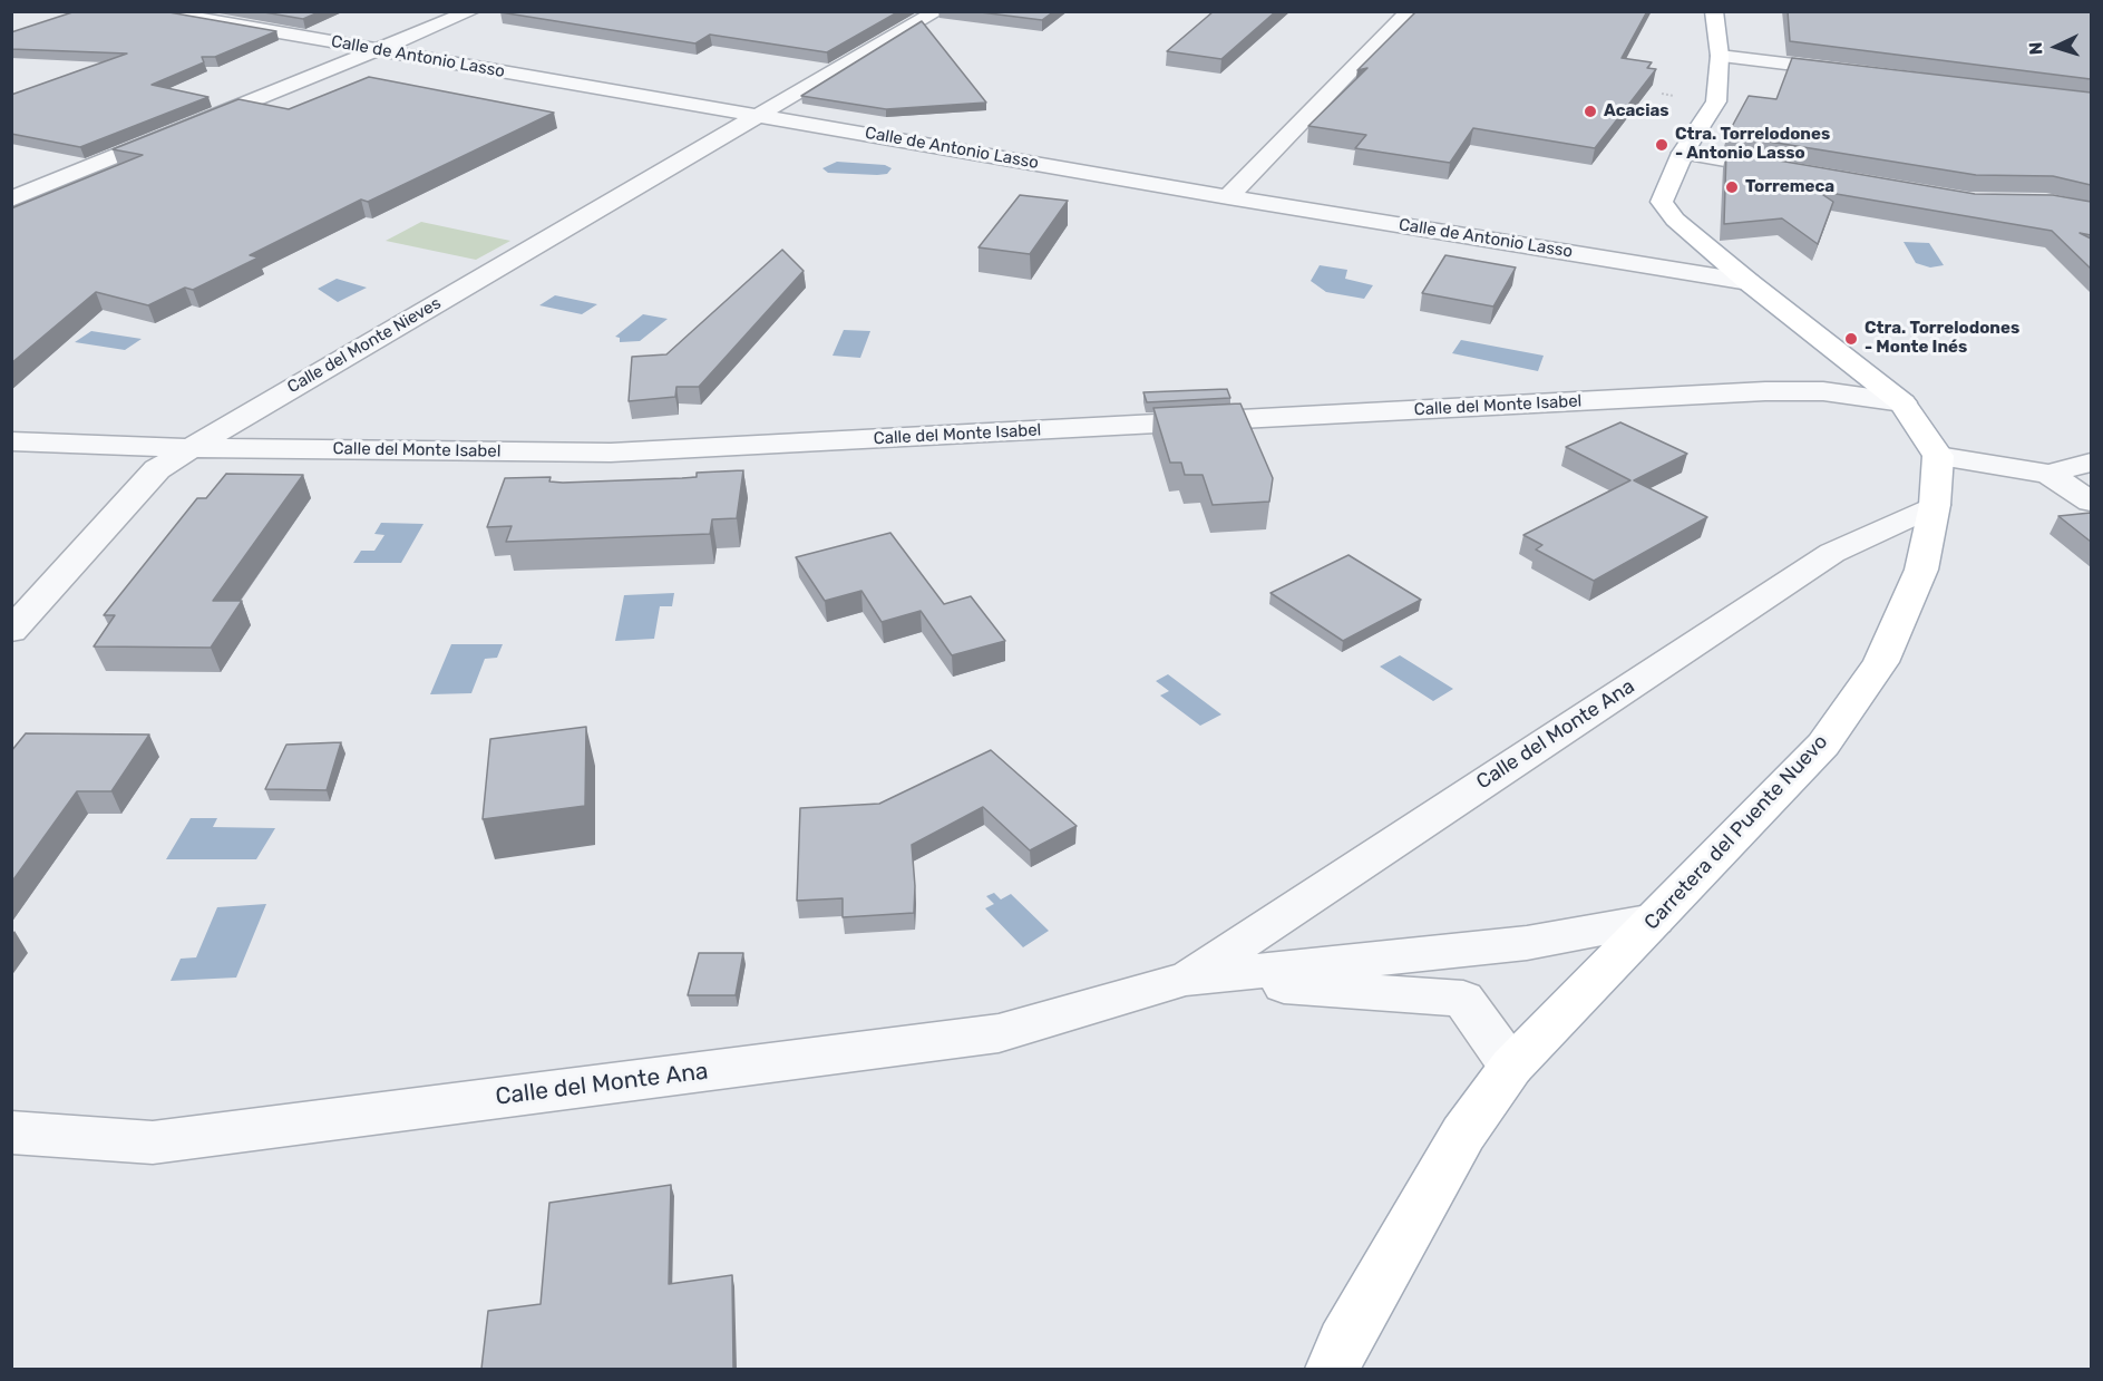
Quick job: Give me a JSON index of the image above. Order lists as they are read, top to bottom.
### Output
{
  "streets": {
    "main road": ["Carretera del Puente Nuevo"],
    "street": [
      "Calle de Antonio Lasso",
      "Calle del Monte Nieves",
      "Calle del Monte Isabel",
      "Calle del Monte Ana"
    ]
  },
  "crossings": [
    ["Calle de Antonio Lasso", "Calle del Monte Nieves"],
    ["Calle del Monte Nieves", "Calle del Monte Isabel"],
    ["Calle del Monte Ana", "Carretera del Puente Nuevo"]
  ],
  "places": [
    "Acacias",
    "Ctra. Torrelodones - Antonio Lasso",
    "Torremeca",
    "Ctra. Torrelodones - Monte Inés"
  ],
  "north": "left"
}
